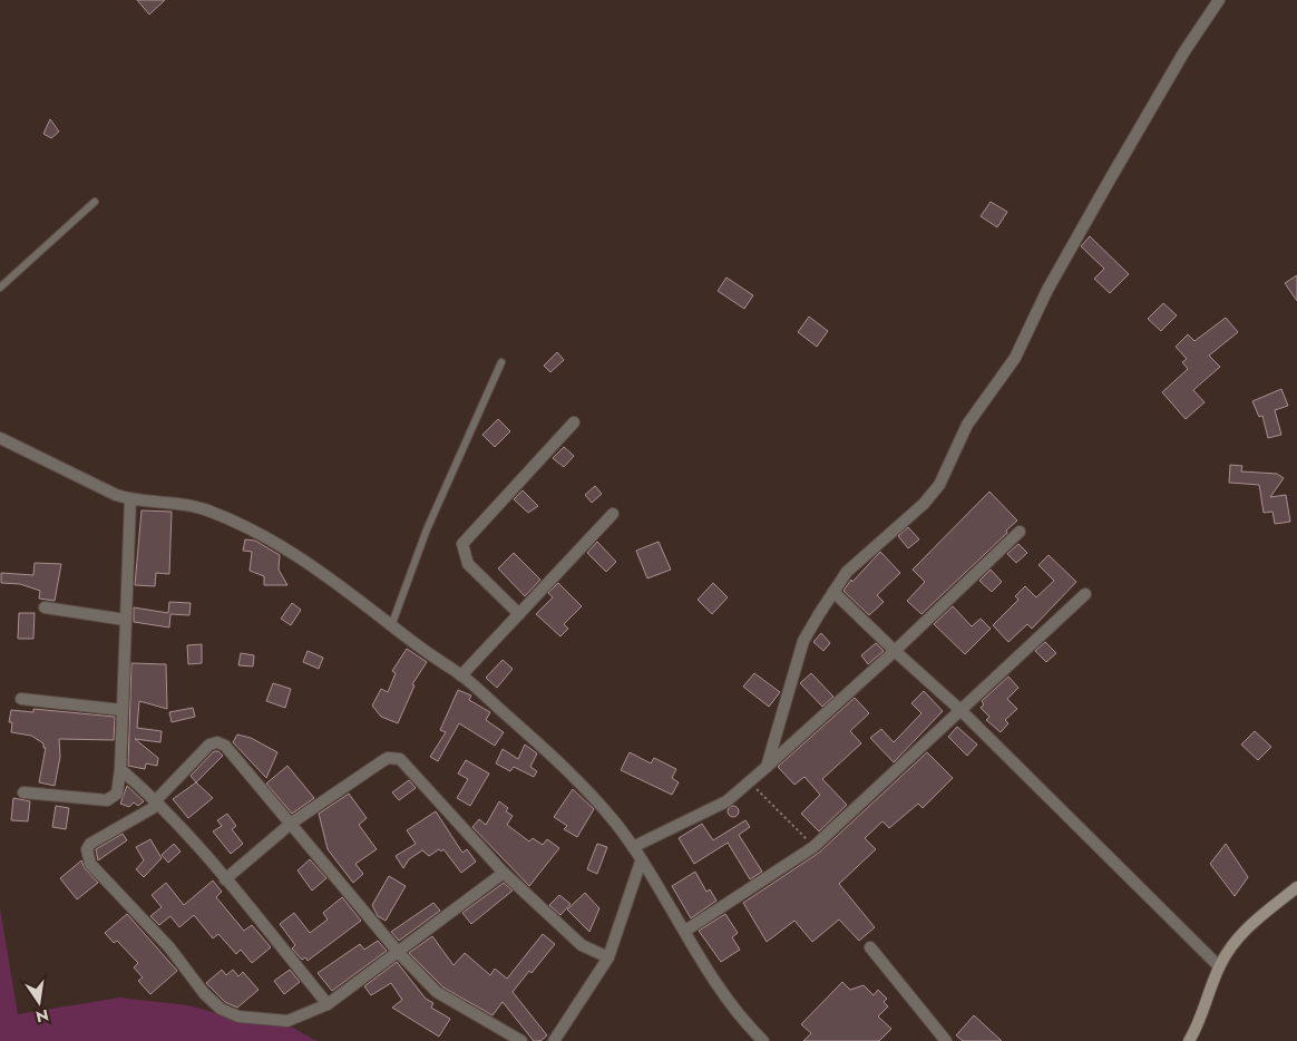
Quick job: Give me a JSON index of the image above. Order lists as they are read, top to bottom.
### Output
{
  "north": "bottom"
}
